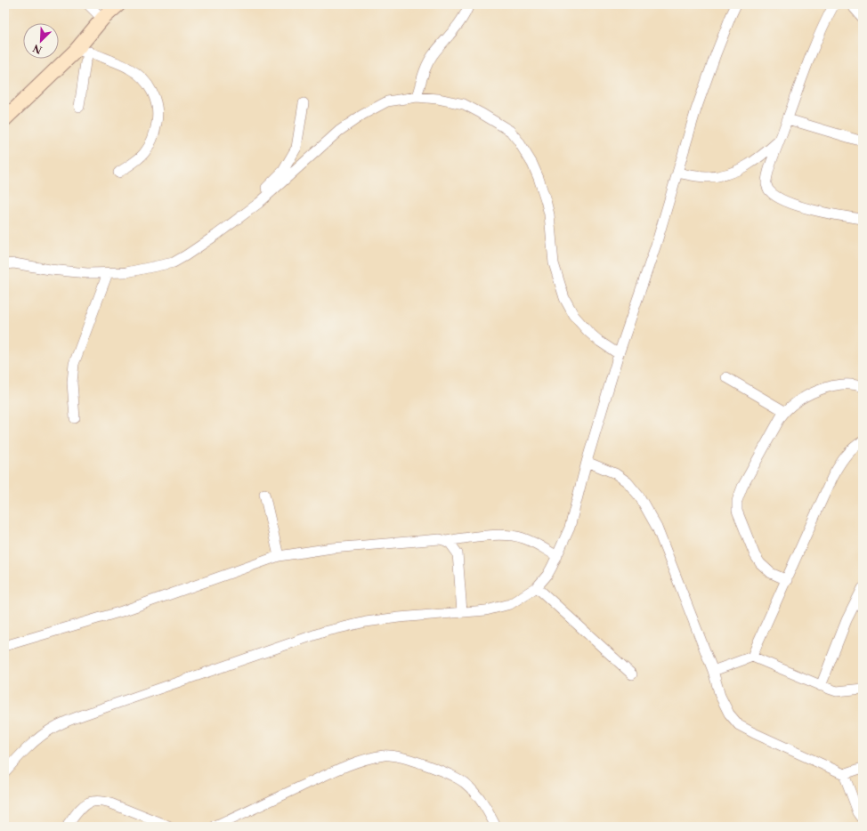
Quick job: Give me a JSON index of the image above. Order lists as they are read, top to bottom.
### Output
{
  "north": "bottom left"
}
